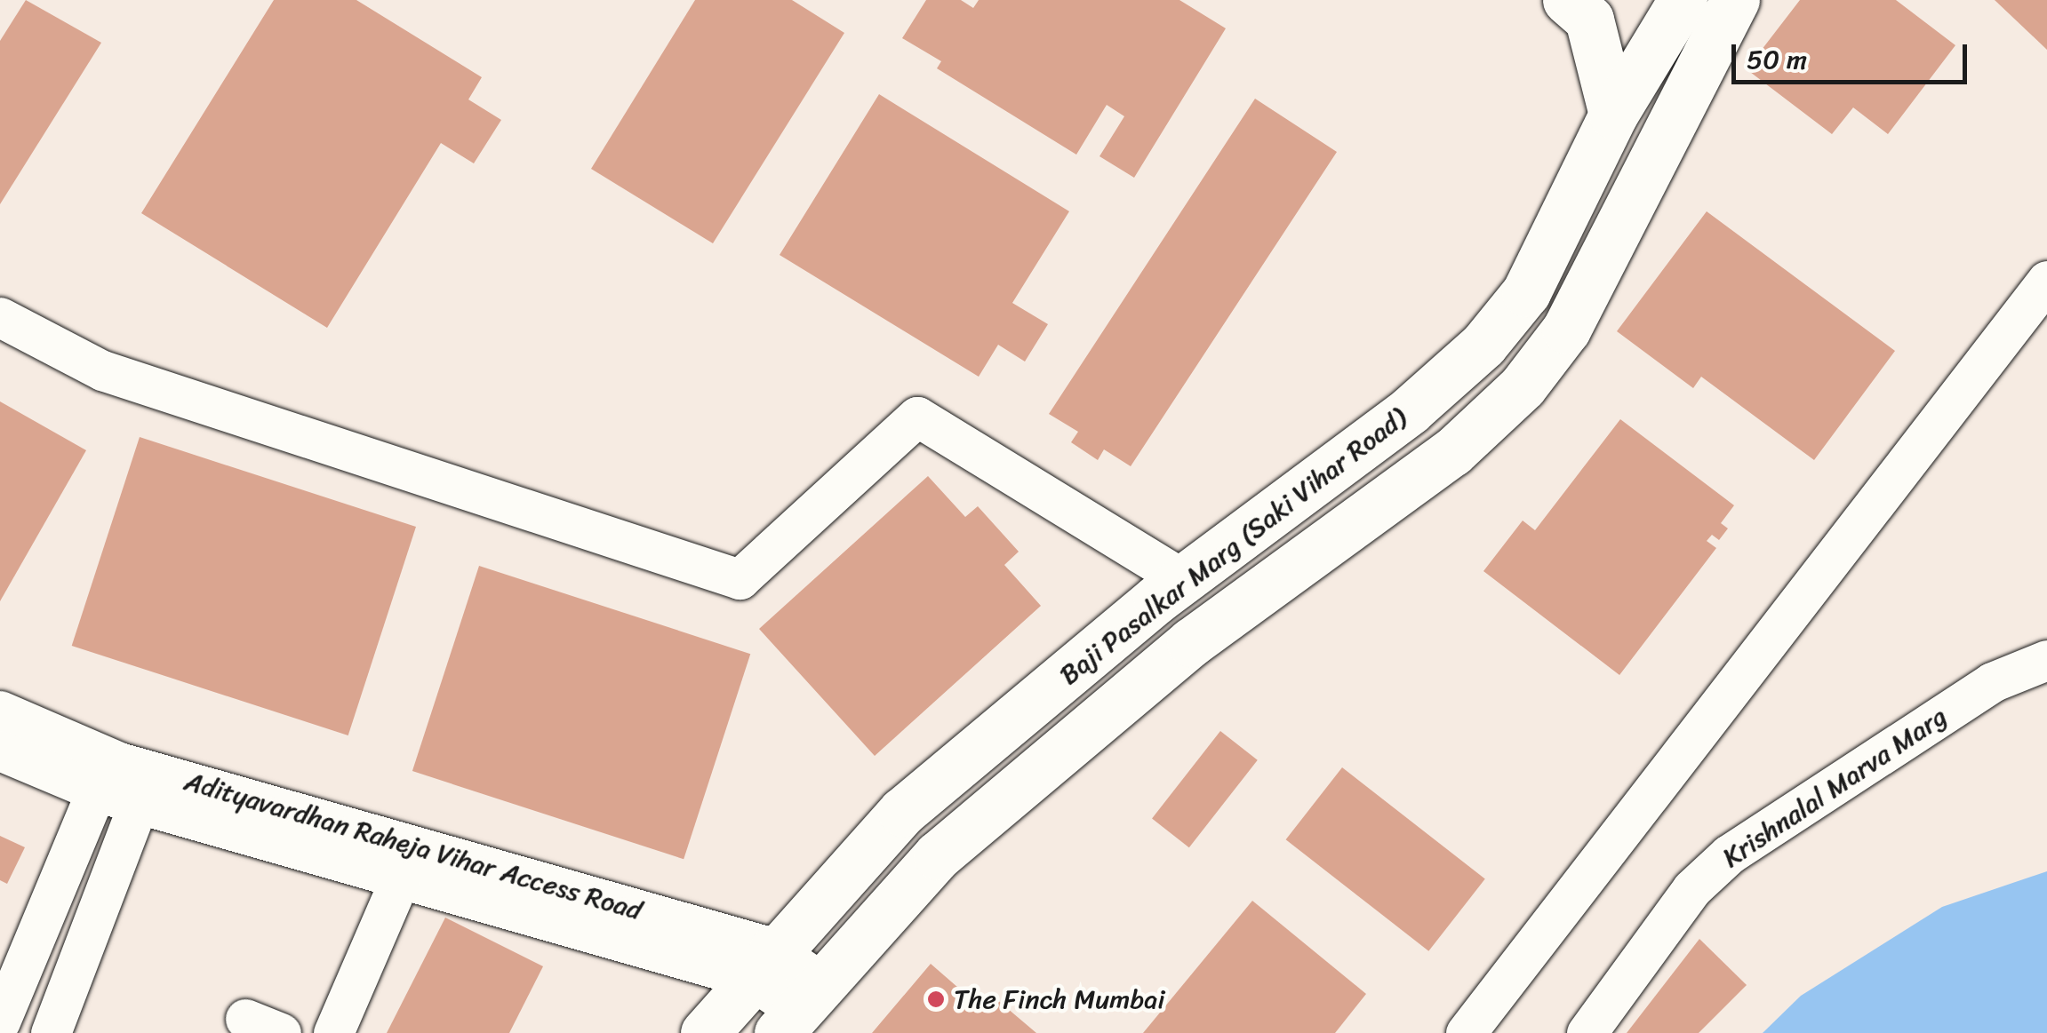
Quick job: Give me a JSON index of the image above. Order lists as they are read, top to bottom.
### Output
{
  "streets": {
    "main road": ["Baji Pasalkar Marg (Saki Vihar Road)"],
    "street": ["Krishnalal Marva Marg", "Adityavardhan Raheja Vihar Access Road"]
  },
  "crossings": [
    ["Baji Pasalkar Marg (Saki Vihar Road)", "Adityavardhan Raheja Vihar Access Road"]
  ],
  "places": ["The Finch Mumbai"],
  "scale_bar": "50 m"
}
